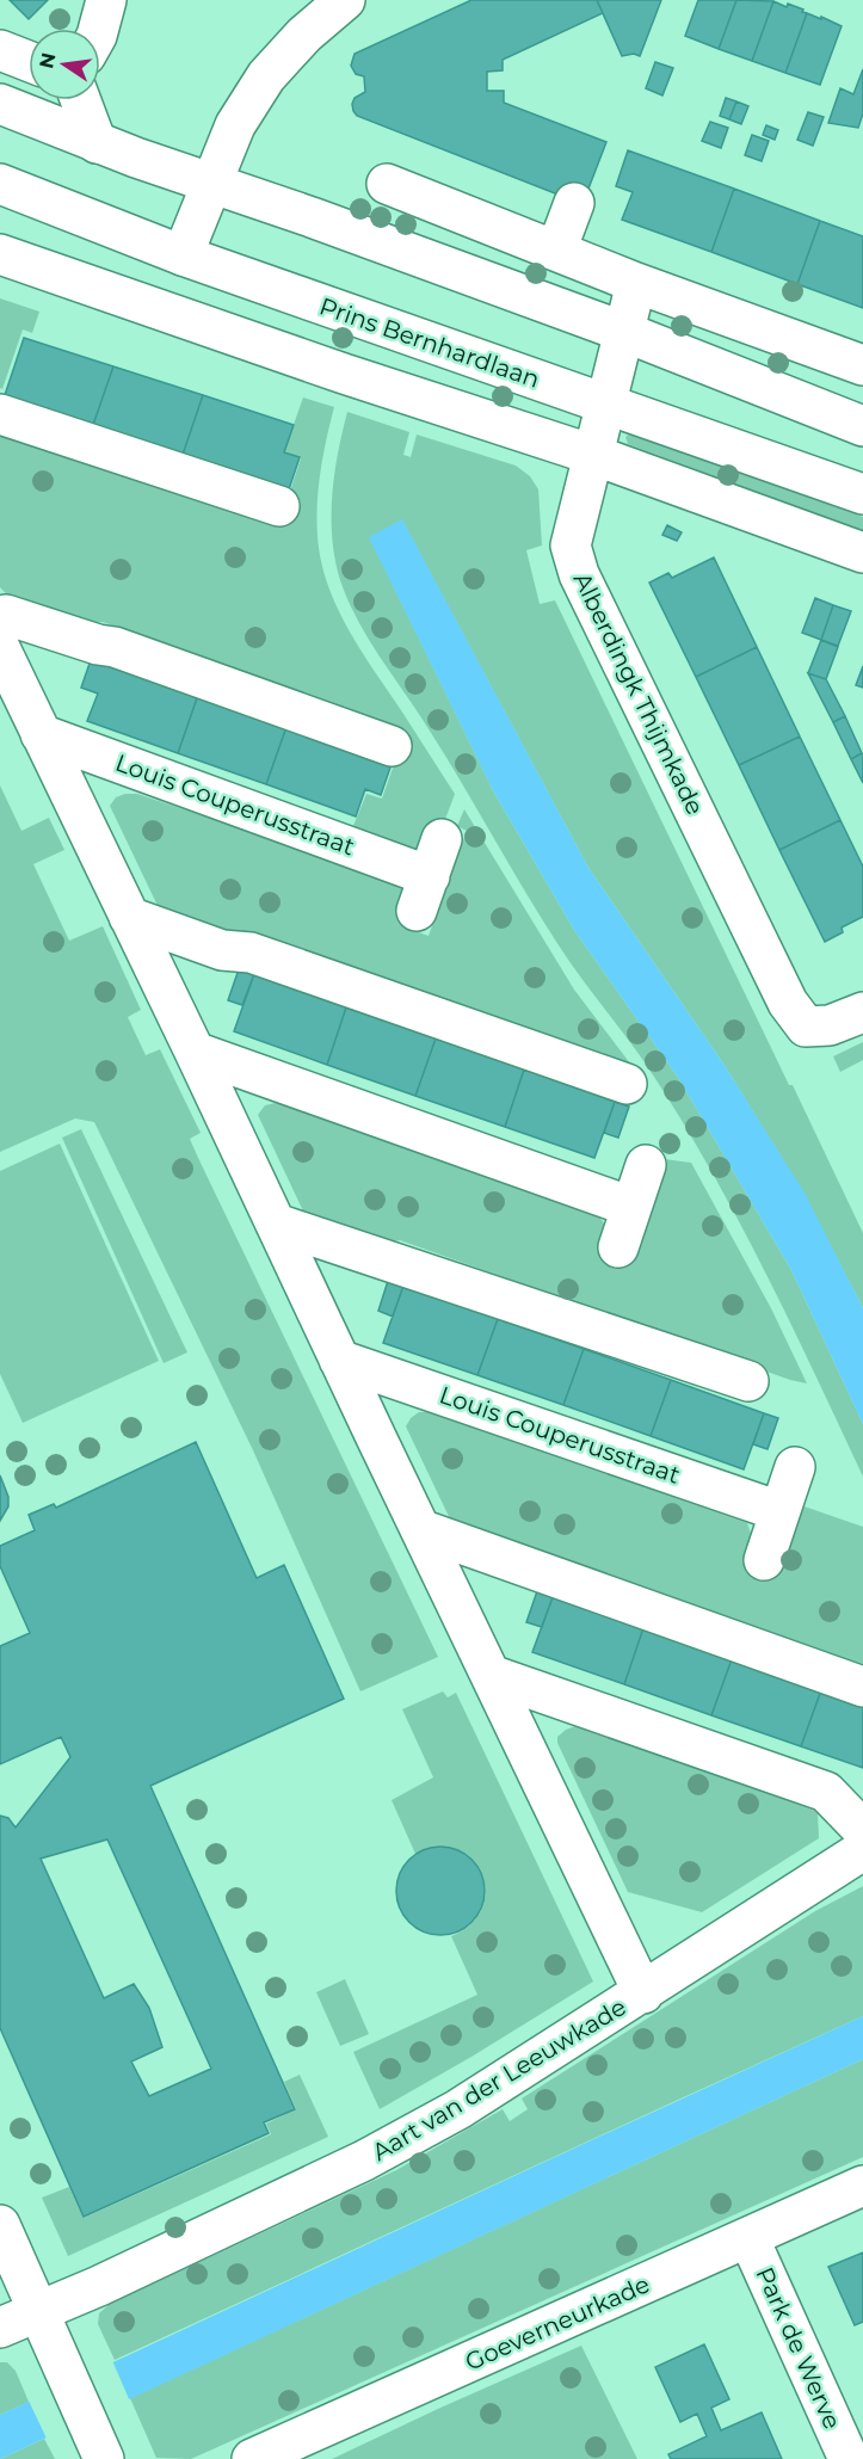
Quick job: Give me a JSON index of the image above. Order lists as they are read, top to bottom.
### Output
{
  "streets": {
    "street": [
      "Prins Bernhardlaan",
      "Alberdingk Thijmkade",
      "Louis Couperusstraat",
      "Aart van der Leeuwkade",
      "Goeverneurkade",
      "Park de Werve"
    ]
  },
  "crossings": [
    ["Prins Bernhardlaan", "Alberdingk Thijmkade"],
    ["Goeverneurkade", "Park de Werve"]
  ],
  "north": "left"
}
